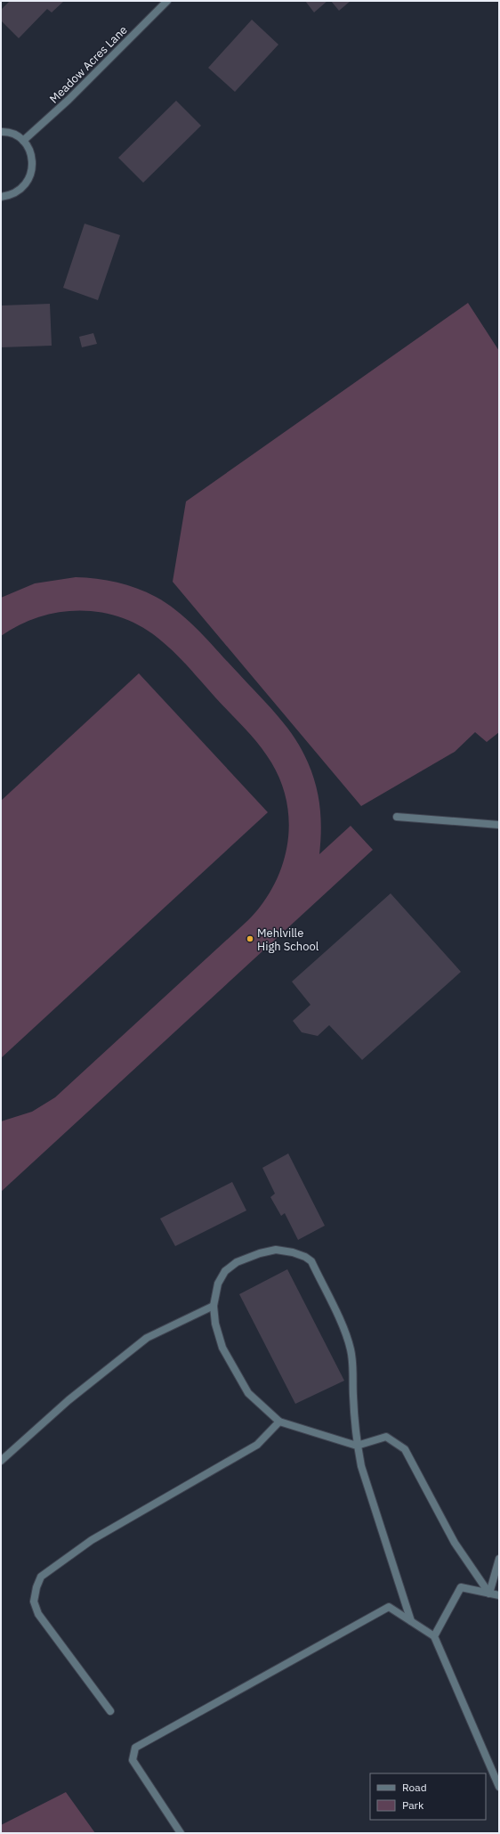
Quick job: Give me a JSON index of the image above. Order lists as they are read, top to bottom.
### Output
{
  "streets": {
    "street": ["Meadow Acres Lane"]
  },
  "places": ["Mehlville High School"],
  "legend": ["Road", "Park"]
}
